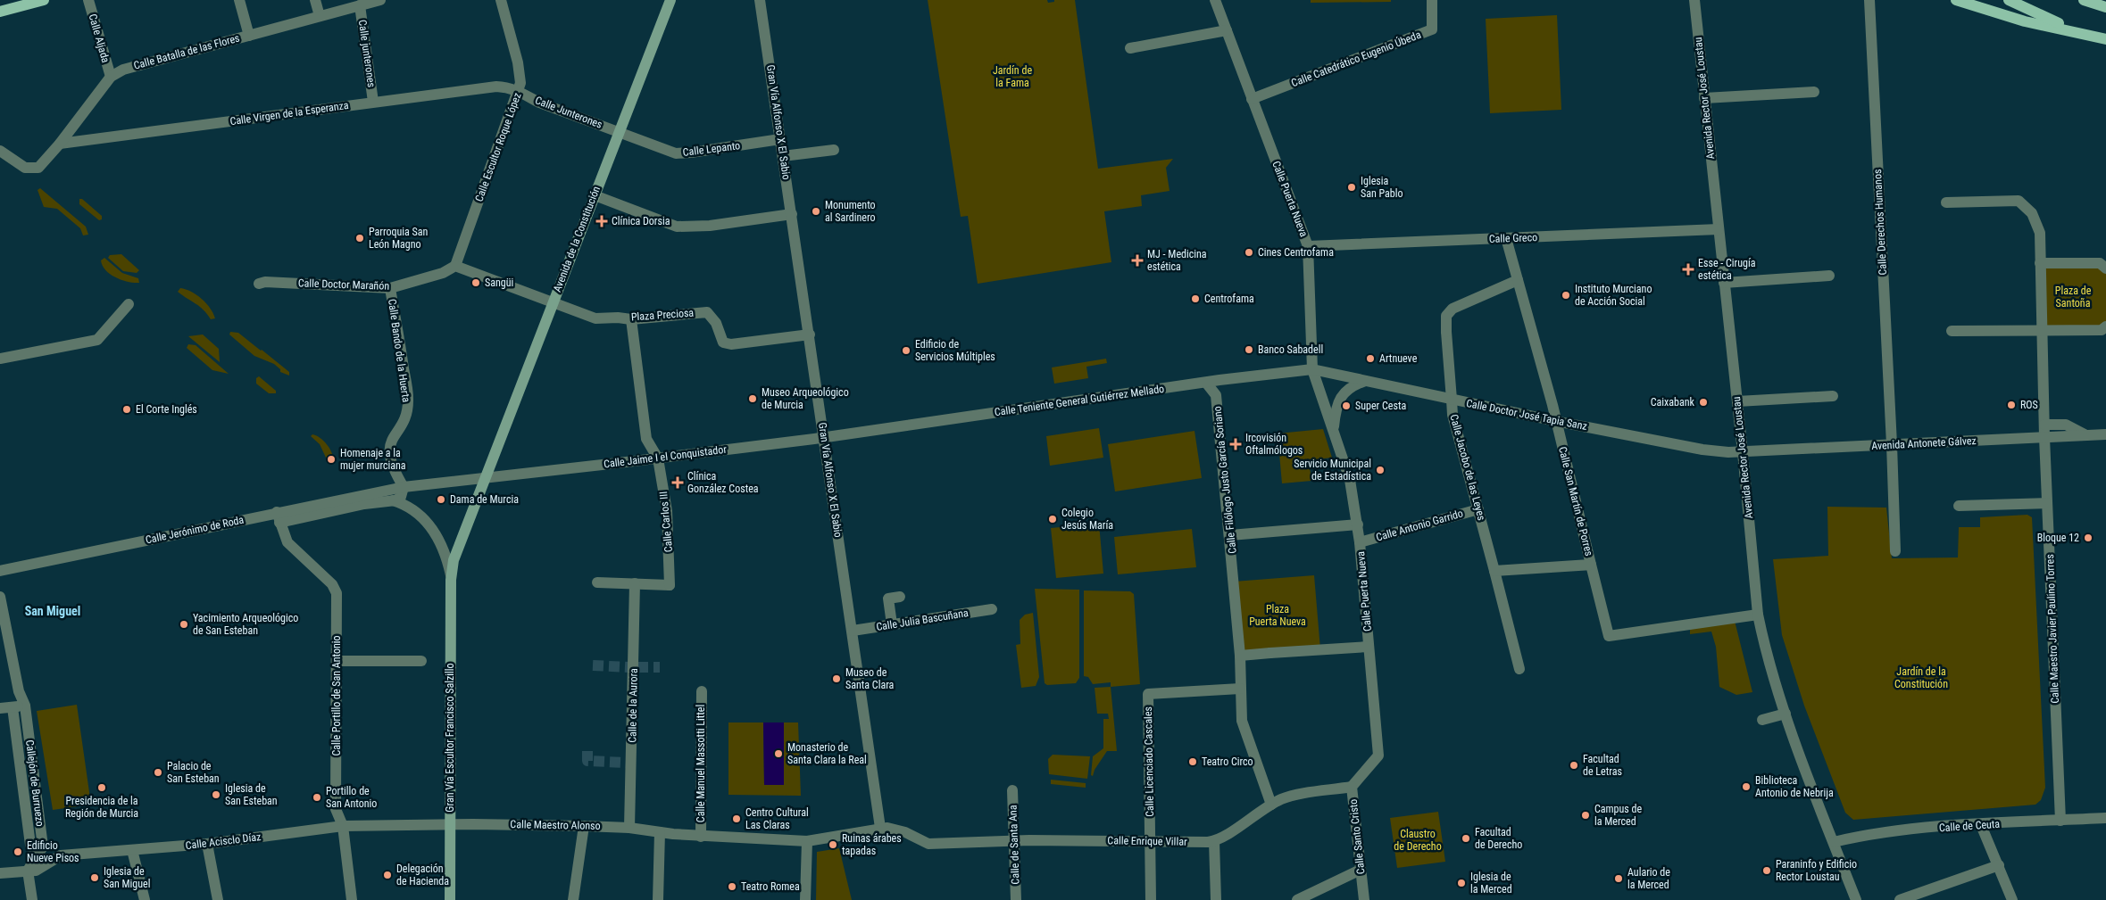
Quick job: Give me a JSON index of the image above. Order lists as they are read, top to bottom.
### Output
{
  "streets": {
    "main road": ["Avenida de la Constitución", "Gran Vía Escultor Francisco Salzillo"],
    "street": [
      "Calle Aljada",
      "Calle Batalla de las Flores",
      "Calle junterones",
      "Calle Catedrático Eugenio Úbeda",
      "Avenida Rector José Loustau",
      "Calle Junterones",
      "Calle Virgen de la Esperanza",
      "Gran Vía Alfonso X El Sabio",
      "Calle Escultor Roque López",
      "Calle Lepanto",
      "Calle Puerta Nueva",
      "Calle Derechos Humanos",
      "Calle Greco",
      "Calle Doctor Marañón",
      "Plaza Preciosa",
      "Calle Bando de la Huerta",
      "Calle Teniente General Gutiérrez Mellado",
      "Calle Doctor José Tapia Sanz",
      "Avenida Antonete Gálvez",
      "Calle Jaime I el Conquistador",
      "Calle Jacobo de las Leyes",
      "Calle Filólogo Justo García Soriano",
      "Calle San Martín de Porres",
      "Calle Carlos III",
      "Calle Antonio Garrido",
      "Calle Jerónimo de Roda",
      "Calle Julia Bascuñana",
      "Calle Maestro Javier Paulino Torres",
      "Calle Portillo de San Antonio",
      "Calle de la Aurora",
      "Calle Licenciado Cascales",
      "Calle Manuel Massotti Littel",
      "Callejón de Burruezo",
      "Calle Maestro Alonso",
      "Calle de Ceuta",
      "Calle Santo Cristo",
      "Calle Acisclo Díaz",
      "Calle Enrique Villar",
      "Calle de Santa Ana"
    ]
  },
  "crossings": [
    ["Calle Aljada", "Calle Batalla de las Flores"],
    ["Calle Batalla de las Flores", "Calle junterones"],
    ["Calle Batalla de las Flores", "Calle Virgen de la Esperanza"],
    ["Calle junterones", "Calle Virgen de la Esperanza"],
    ["Calle Catedrático Eugenio Úbeda", "Calle Puerta Nueva"],
    ["Avenida Rector José Loustau", "Calle Greco"],
    ["Avenida Rector José Loustau", "Calle Doctor José Tapia Sanz"],
    ["Avenida Rector José Loustau", "Avenida Antonete Gálvez"],
    ["Avenida Rector José Loustau", "Calle San Martín de Porres"],
    ["Avenida Rector José Loustau", "Calle de Ceuta"],
    ["Calle Junterones", "Calle Virgen de la Esperanza"],
    ["Calle Junterones", "Calle Escultor Roque López"],
    ["Calle Junterones", "Calle Lepanto"],
    ["Calle Junterones", "Avenida de la Constitución"],
    ["Calle Virgen de la Esperanza", "Calle Escultor Roque López"],
    ["Gran Vía Alfonso X El Sabio", "Calle Lepanto"],
    ["Gran Vía Alfonso X El Sabio", "Plaza Preciosa"],
    ["Gran Vía Alfonso X El Sabio", "Calle Jaime I el Conquistador"],
    ["Gran Vía Alfonso X El Sabio", "Calle Julia Bascuñana"],
    ["Gran Vía Alfonso X El Sabio", "Calle Maestro Alonso"],
    ["Gran Vía Alfonso X El Sabio", "Calle Enrique Villar"],
    ["Calle Escultor Roque López", "Calle Doctor Marañón"],
    ["Calle Lepanto", "Avenida de la Constitución"],
    ["Calle Puerta Nueva", "Calle Greco"],
    ["Calle Puerta Nueva", "Calle Teniente General Gutiérrez Mellado"],
    ["Calle Puerta Nueva", "Calle Doctor José Tapia Sanz"],
    ["Calle Puerta Nueva", "Calle Antonio Garrido"],
    ["Calle Puerta Nueva", "Calle Santo Cristo"],
    ["Calle Derechos Humanos", "Avenida Antonete Gálvez"],
    ["Calle Greco", "Calle San Martín de Porres"],
    ["Avenida de la Constitución", "Plaza Preciosa"],
    ["Avenida de la Constitución", "Calle Jaime I el Conquistador"],
    ["Avenida de la Constitución", "Gran Vía Escultor Francisco Salzillo"],
    ["Calle Doctor Marañón", "Calle Bando de la Huerta"],
    ["Calle Bando de la Huerta", "Calle Jaime I el Conquistador"],
    ["Calle Bando de la Huerta", "Calle Jerónimo de Roda"],
    ["Calle Teniente General Gutiérrez Mellado", "Calle Doctor José Tapia Sanz"],
    ["Calle Teniente General Gutiérrez Mellado", "Calle Jaime I el Conquistador"],
    ["Calle Teniente General Gutiérrez Mellado", "Calle Filólogo Justo García Soriano"],
    ["Calle Doctor José Tapia Sanz", "Avenida Antonete Gálvez"],
    ["Calle Doctor José Tapia Sanz", "Calle Jacobo de las Leyes"],
    ["Calle Doctor José Tapia Sanz", "Calle San Martín de Porres"],
    ["Avenida Antonete Gálvez", "Calle Maestro Javier Paulino Torres"],
    ["Calle Jaime I el Conquistador", "Calle Carlos III"],
    ["Calle Jaime I el Conquistador", "Calle Jerónimo de Roda"],
    ["Calle Jacobo de las Leyes", "Calle San Martín de Porres"],
    ["Calle Jacobo de las Leyes", "Calle Antonio Garrido"],
    ["Calle Carlos III", "Calle de la Aurora"],
    ["Calle Jerónimo de Roda", "Calle Portillo de San Antonio"],
    ["Calle Maestro Javier Paulino Torres", "Calle de Ceuta"],
    ["Calle Portillo de San Antonio", "Calle Acisclo Díaz"],
    ["Calle de la Aurora", "Calle Maestro Alonso"],
    ["Gran Vía Escultor Francisco Salzillo", "Calle Maestro Alonso"],
    ["Gran Vía Escultor Francisco Salzillo", "Calle Acisclo Díaz"],
    ["Calle Licenciado Cascales", "Calle Enrique Villar"],
    ["Calle Manuel Massotti Littel", "Calle Maestro Alonso"],
    ["Callejón de Burruezo", "Calle Acisclo Díaz"],
    ["Calle Maestro Alonso", "Calle Acisclo Díaz"],
    ["Calle Maestro Alonso", "Calle Enrique Villar"],
    ["Calle Enrique Villar", "Calle de Santa Ana"]
  ],
  "districts": ["San Miguel"],
  "parks": [
    "Jardín de la Fama",
    "Plaza de Santoña",
    "Plaza Puerta Nueva",
    "Jardín de la Constitución",
    "Claustro de Derecho"
  ],
  "places": {
    "other": [
      "Iglesia San Pablo",
      "Monumento al Sardinero",
      "Parroquia San León Magno",
      "Cines Centrofama",
      "Sangüi",
      "Instituto Murciano de Acción Social",
      "Centrofama",
      "Banco Sabadell",
      "Edificio de Servicios Múltiples",
      "Artnueve",
      "Museo Arqueológico de Murcia",
      "Caixabank",
      "ROS",
      "Super Cesta",
      "El Corte Inglés",
      "Homenaje a la mujer murciana",
      "Servicio Municipal de Estadística",
      "Dama de Murcia",
      "Colegio Jesús María",
      "Bloque 12",
      "Yacimiento Arqueológico de San Esteban",
      "Museo de Santa Clara",
      "Monasterio de Santa Clara la Real",
      "Teatro Circo",
      "Facultad de Letras",
      "Palacio de San Esteban",
      "Biblioteca Antonio de Nebrija",
      "Presidencia de la Región de Murcia",
      "Iglesia de San Esteban",
      "Portillo de San Antonio",
      "Campus de la Merced",
      "Centro Cultural Las Claras",
      "Facultad de Derecho",
      "Ruinas árabes tapadas",
      "Edificio Nueve Pisos",
      "Paraninfo y Edificio Rector Loustau",
      "Delegación de Hacienda",
      "Iglesia de San Miguel",
      "Aulario de la Merced",
      "Iglesia de la Merced",
      "Teatro Romea"
    ],
    "health": [
      "Clínica Dorsia",
      "MJ - Medicina estética",
      "Esse - Cirugía estética",
      "Ircovisión Oftalmólogos",
      "Clínica González Costea"
    ]
  }
}
